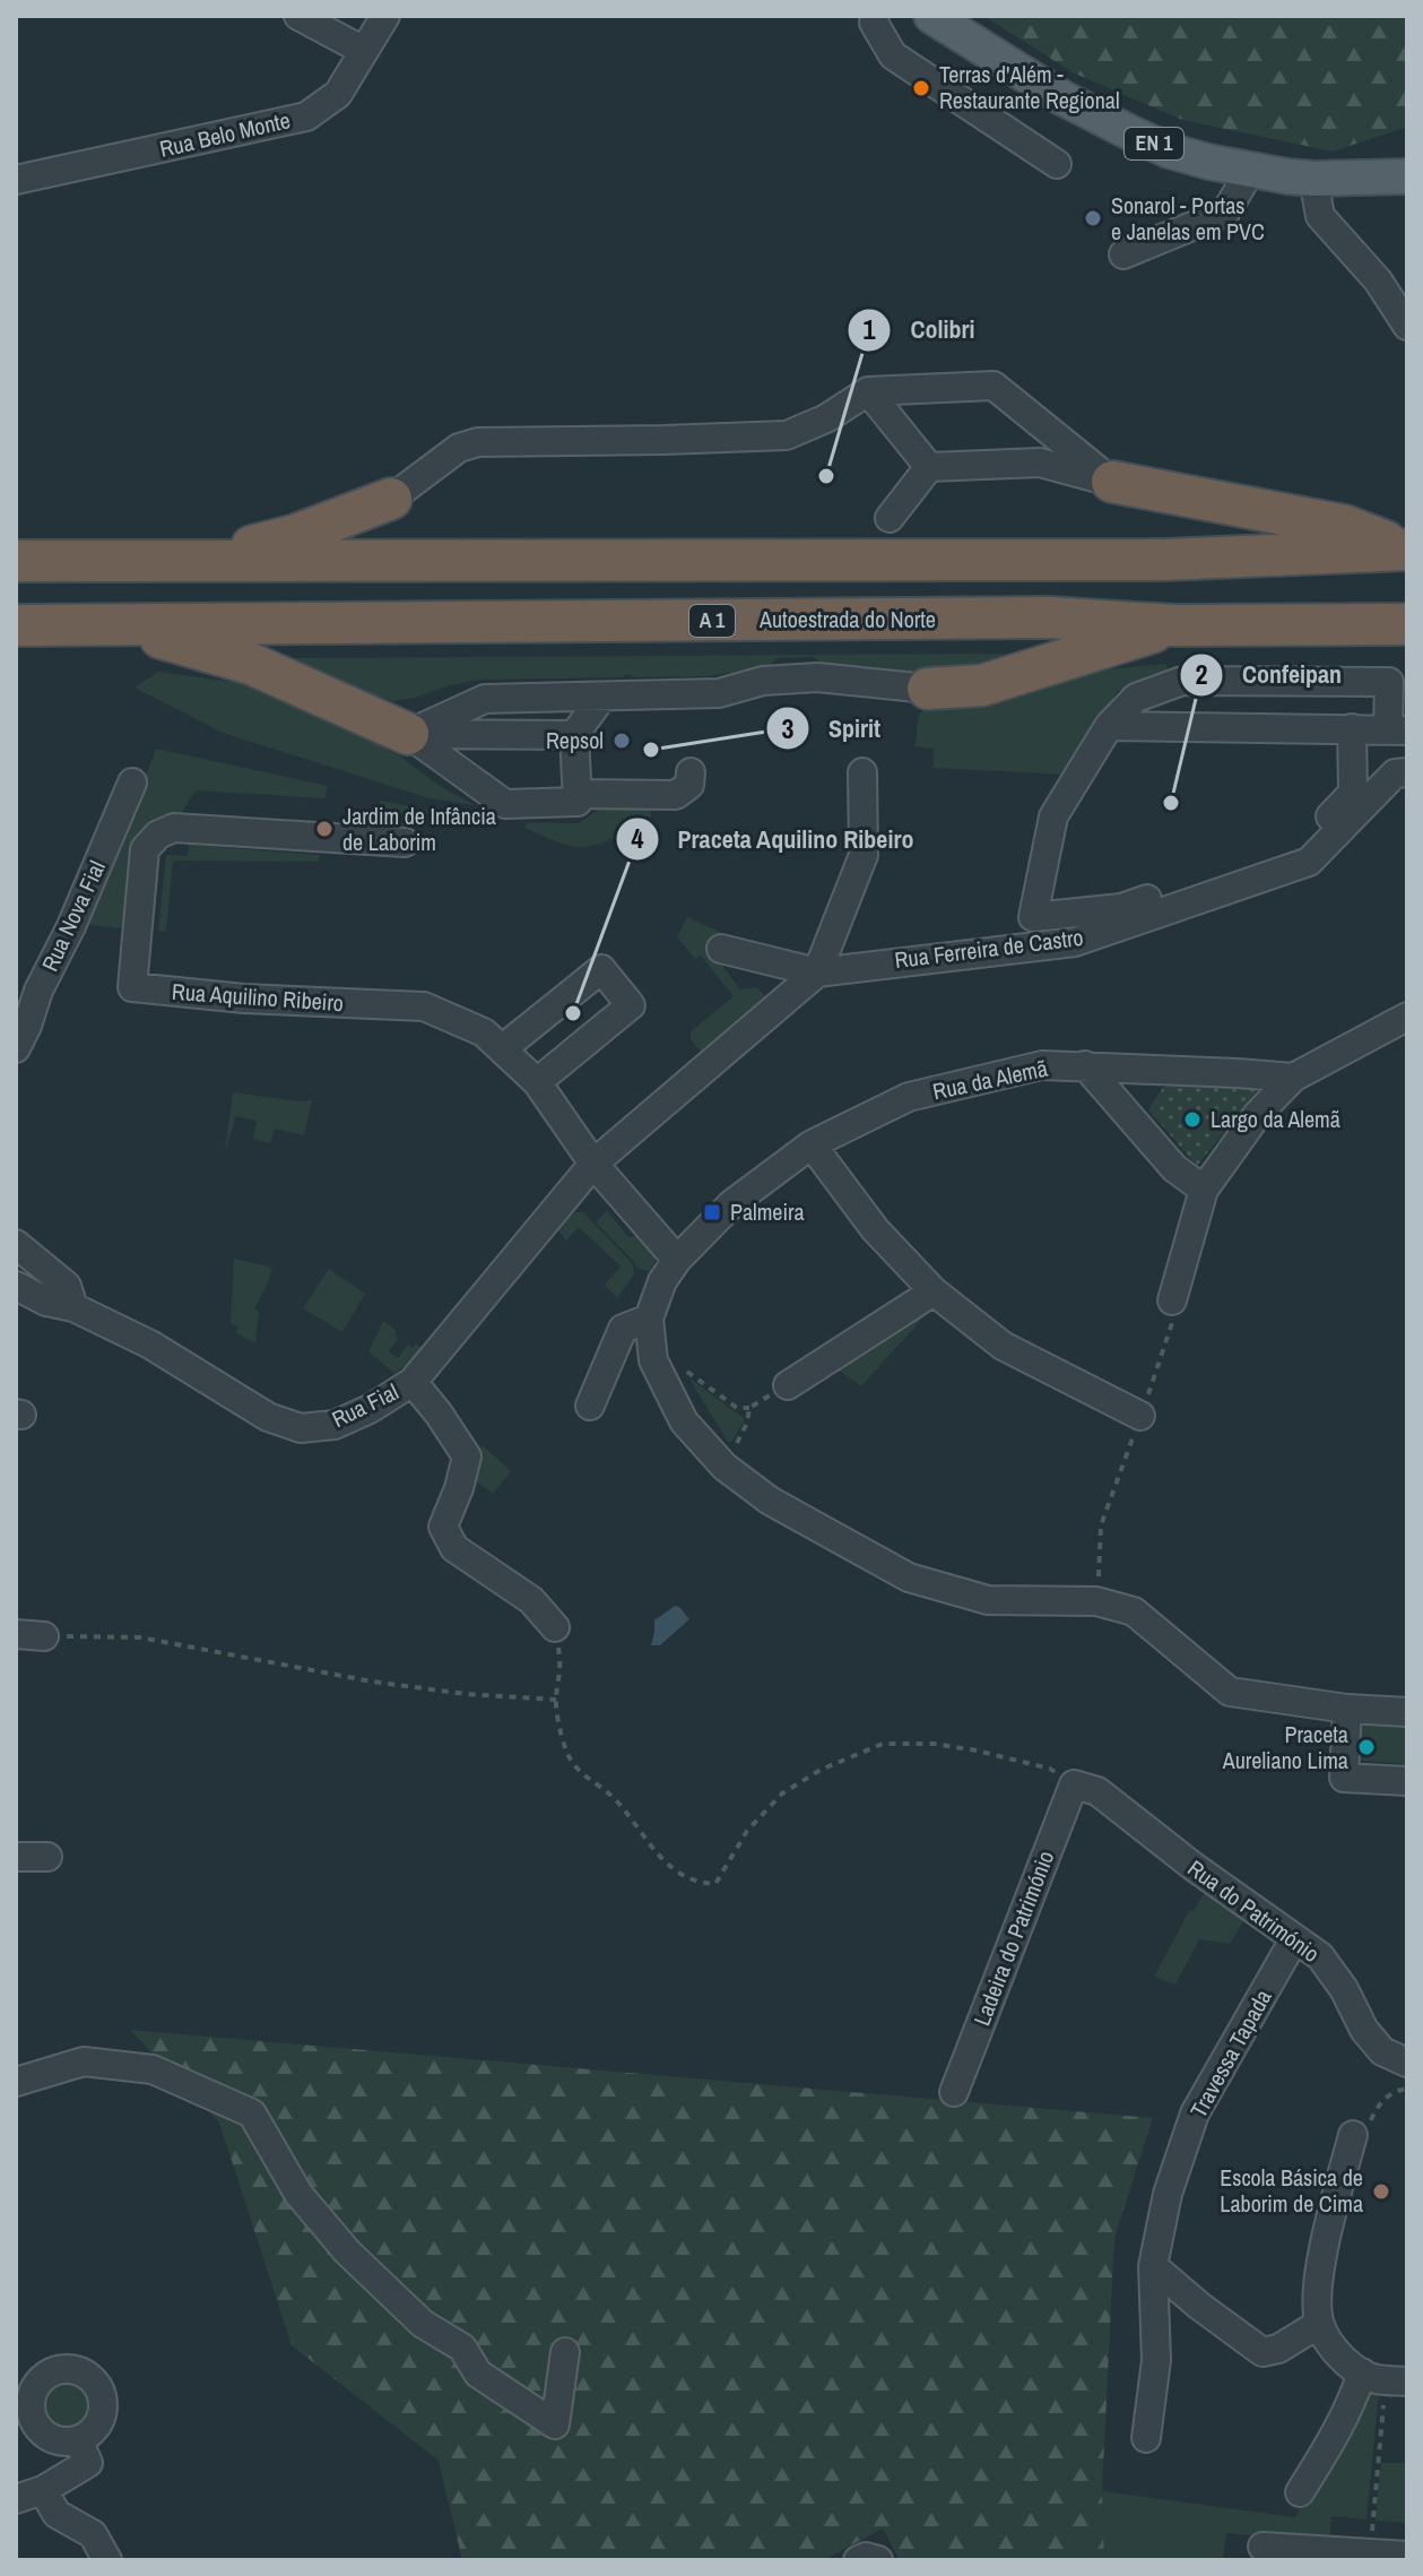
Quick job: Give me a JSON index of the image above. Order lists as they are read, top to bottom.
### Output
{
  "streets": {
    "highway": ["Autoestrada do Norte", "A 1"],
    "main road": ["EN 1"],
    "street": [
      "Rua Belo Monte",
      "Rua Nova Fial",
      "Rua Ferreira de Castro",
      "Rua Aquilino Ribeiro",
      "Rua da Alemã",
      "Rua Fial",
      "Rua do Património",
      "Ladeira do Património",
      "Travessa Tapada"
    ]
  },
  "crossings": [
    ["Rua Aquilino Ribeiro", "Rua da Alemã"],
    ["Rua Aquilino Ribeiro", "Rua Fial"],
    ["Rua do Património", "Ladeira do Património"],
    ["Rua do Património", "Travessa Tapada"]
  ],
  "places": {
    "other": [
      "Terras d'Além - Restaurante Regional",
      "Sonarol - Portas e Janelas em PVC",
      "Colibri",
      "Repsol",
      "Spirit",
      "Confeipan",
      "Jardim de Infância de Laborim",
      "Praceta Aquilino Ribeiro",
      "Largo da Alemã",
      "Praceta Aureliano Lima",
      "Escola Básica de Laborim de Cima"
    ],
    "transit": ["Palmeira"]
  }
}
